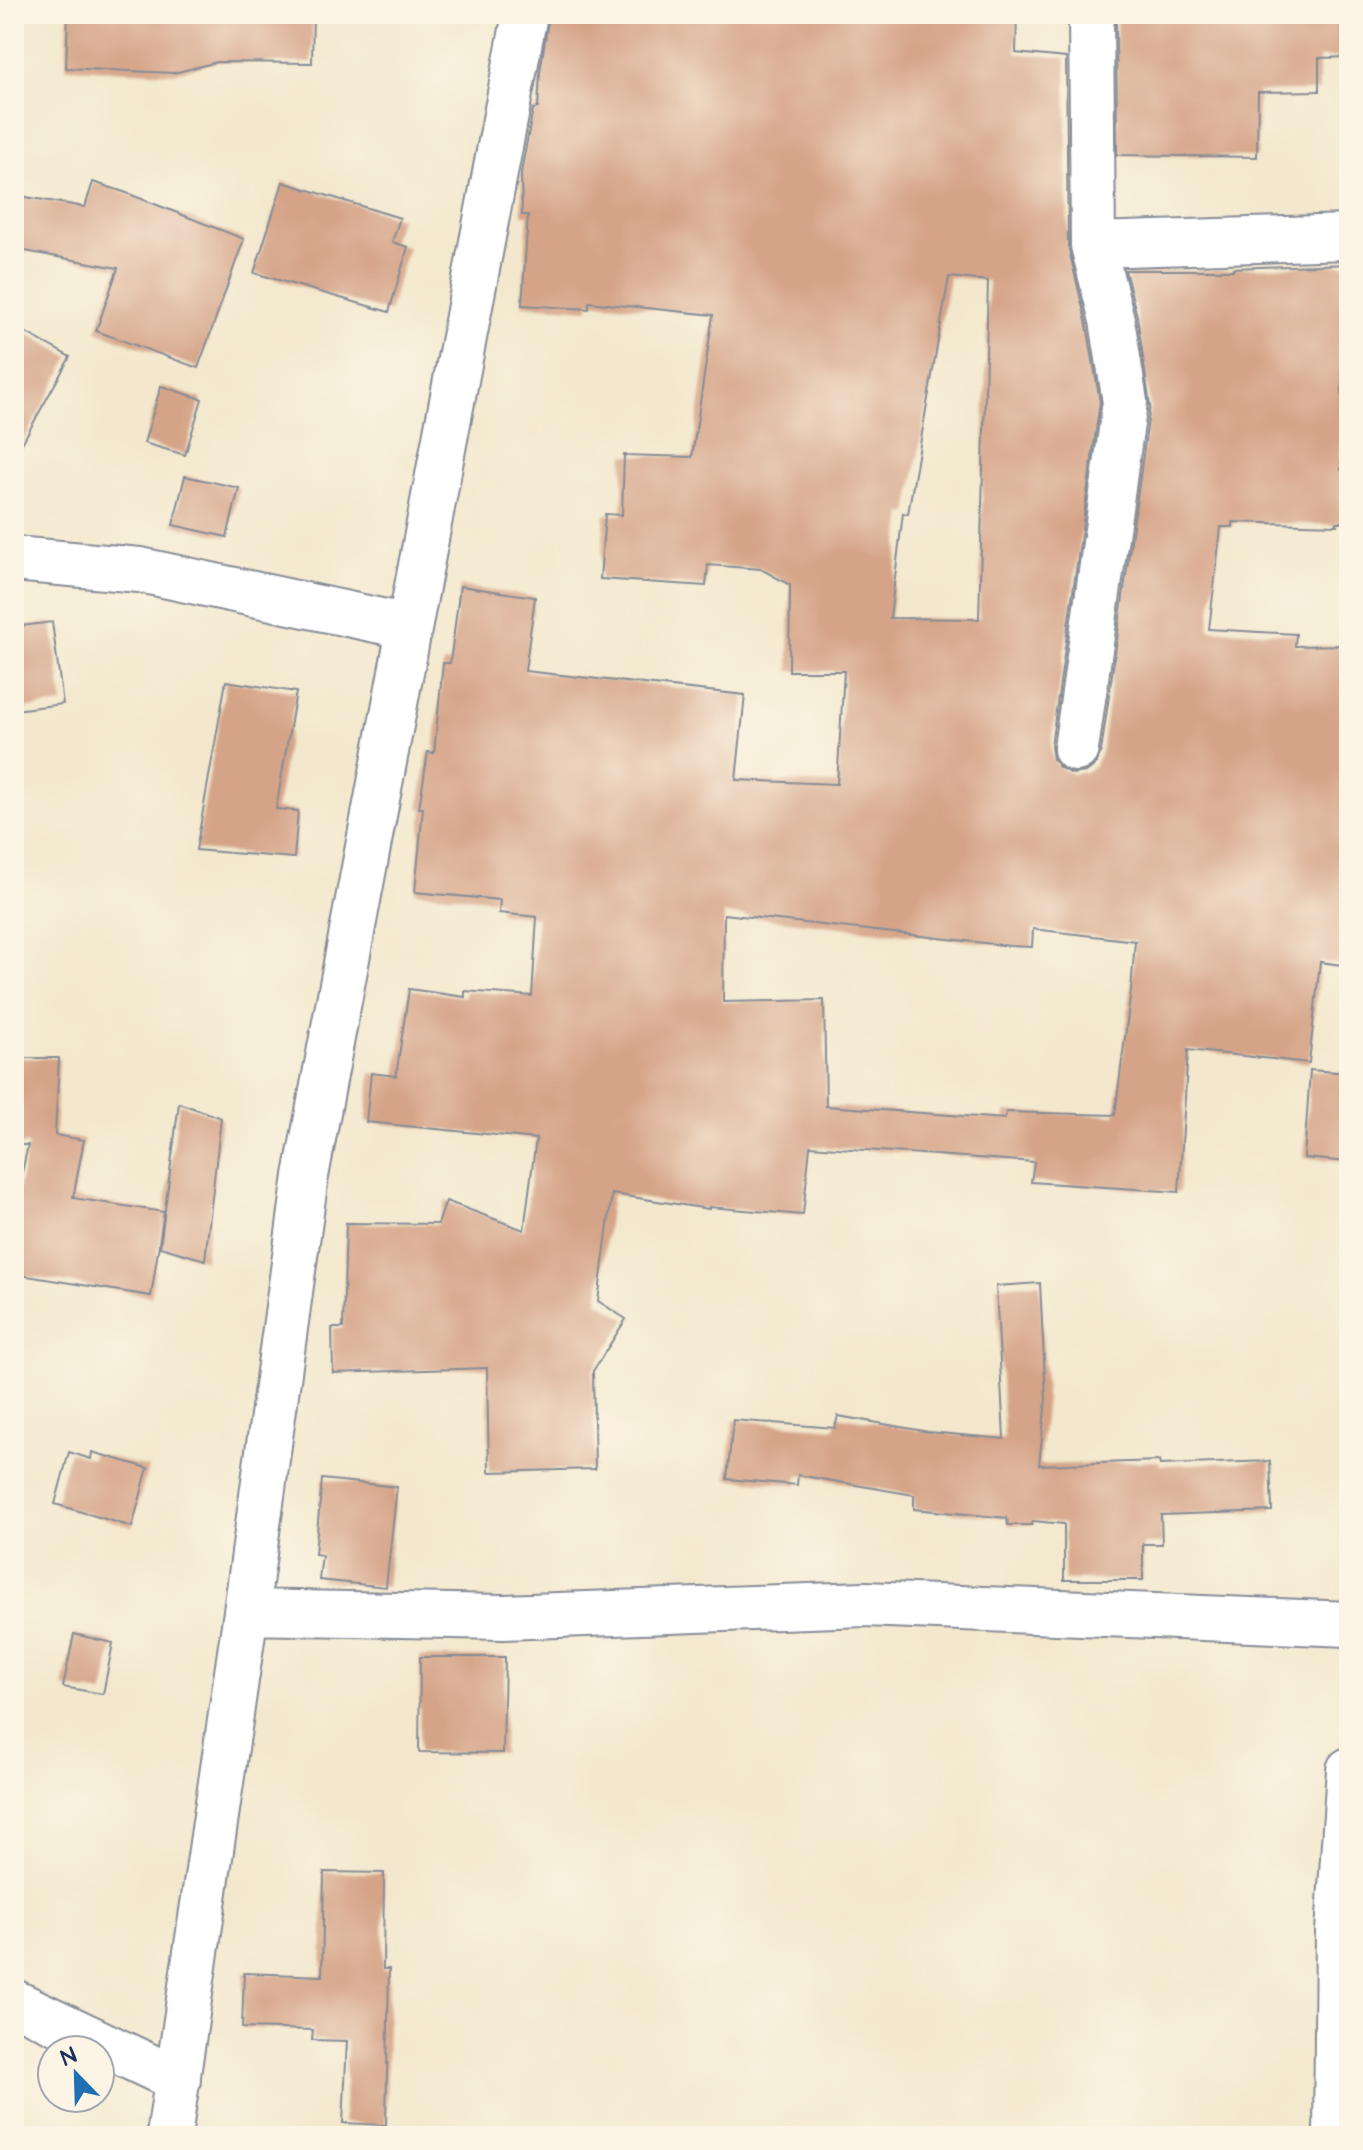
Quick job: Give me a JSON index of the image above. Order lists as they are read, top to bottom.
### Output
{
  "north": "top left"
}
